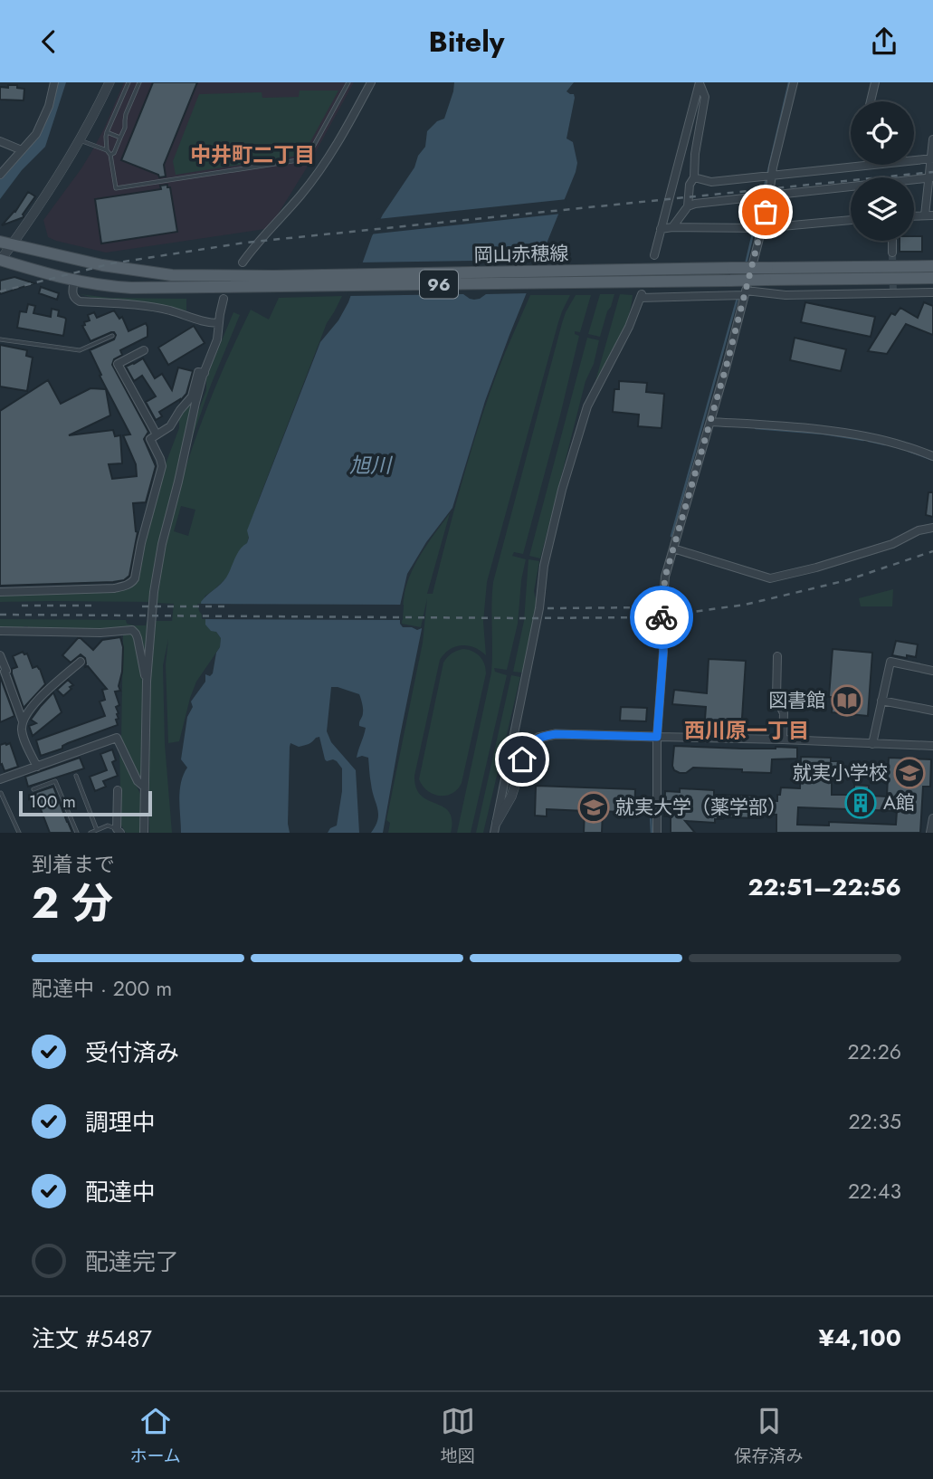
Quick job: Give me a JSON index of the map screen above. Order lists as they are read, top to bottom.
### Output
{
  "streets": {
    "main road": ["岡山赤穂線", "96"]
  },
  "districts": ["中井町二丁目", "西川原一丁目"],
  "water": ["旭川"],
  "places": {
    "library": ["図書館"],
    "school or university": ["就実小学校", "就実大学（薬学部）"],
    "building": ["A館"]
  },
  "scale_bar": "100 m",
  "page": {
    "header": "Bitely",
    "scale": "100 m",
    "heading": ["2 分", "到着まで", "22:51–22:56"],
    "panel": ["注文 #5487", "¥4,100"],
    "bar": "配達中 · 200 m",
    "list": [
      ["受付済み", "22:26"],
      ["調理中", "22:35"],
      ["配達中", "22:43"],
      "配達完了"
    ],
    "tabs": ["ホーム", "地図", "保存済み"]
  }
}
